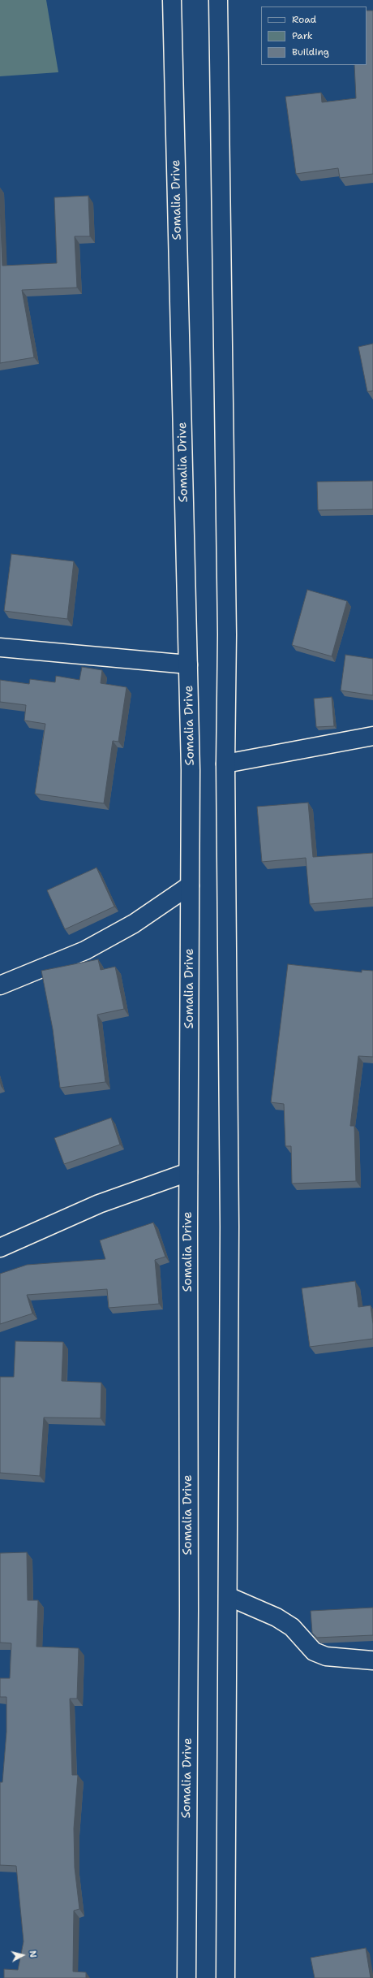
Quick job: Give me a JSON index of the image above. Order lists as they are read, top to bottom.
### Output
{
  "streets": {
    "main road": ["Somalia Drive"]
  },
  "legend": ["Road", "Park", "Building"],
  "north": "right"
}
